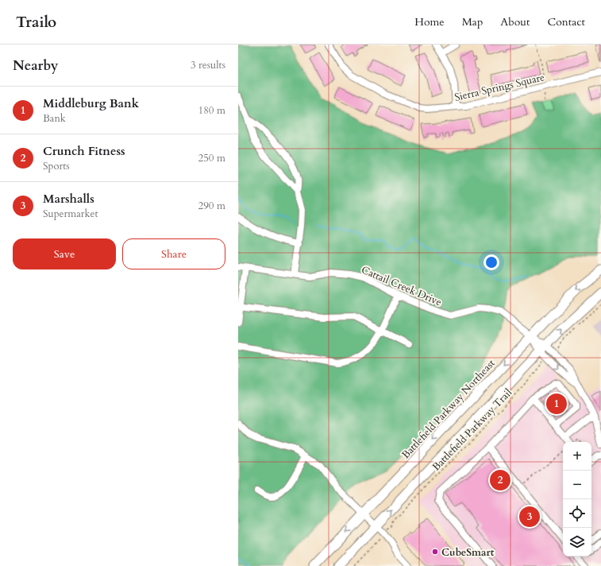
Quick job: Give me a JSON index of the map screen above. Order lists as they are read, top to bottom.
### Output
{
  "streets": {
    "main road": ["Battlefield Parkway Northeast"],
    "street": ["Sierra Springs Square", "Cattail Creek Drive"],
    "path": ["Battlefield Parkway Trail"]
  },
  "crossings": [
    ["Cattail Creek Drive", "Battlefield Parkway Northeast"]
  ],
  "places": ["CubeSmart"],
  "page": {
    "header": "Trailo",
    "nav": [
      "Home",
      "Map",
      "About",
      "Contact"
    ],
    "heading": ["Nearby", "3 results"],
    "list": [
      {
        "mark": "1",
        "name": "Middleburg Bank",
        "note": "Bank",
        "value": "180 m"
      },
      {
        "mark": "2",
        "name": "Crunch Fitness",
        "note": "Sports",
        "value": "250 m"
      },
      {
        "mark": "3",
        "name": "Marshalls",
        "note": "Supermarket",
        "value": "290 m"
      }
    ],
    "buttons": ["Save", "Share"],
    "pins": ["1", "2", "3"],
    "map_buttons": ["+", "−"]
  }
}
